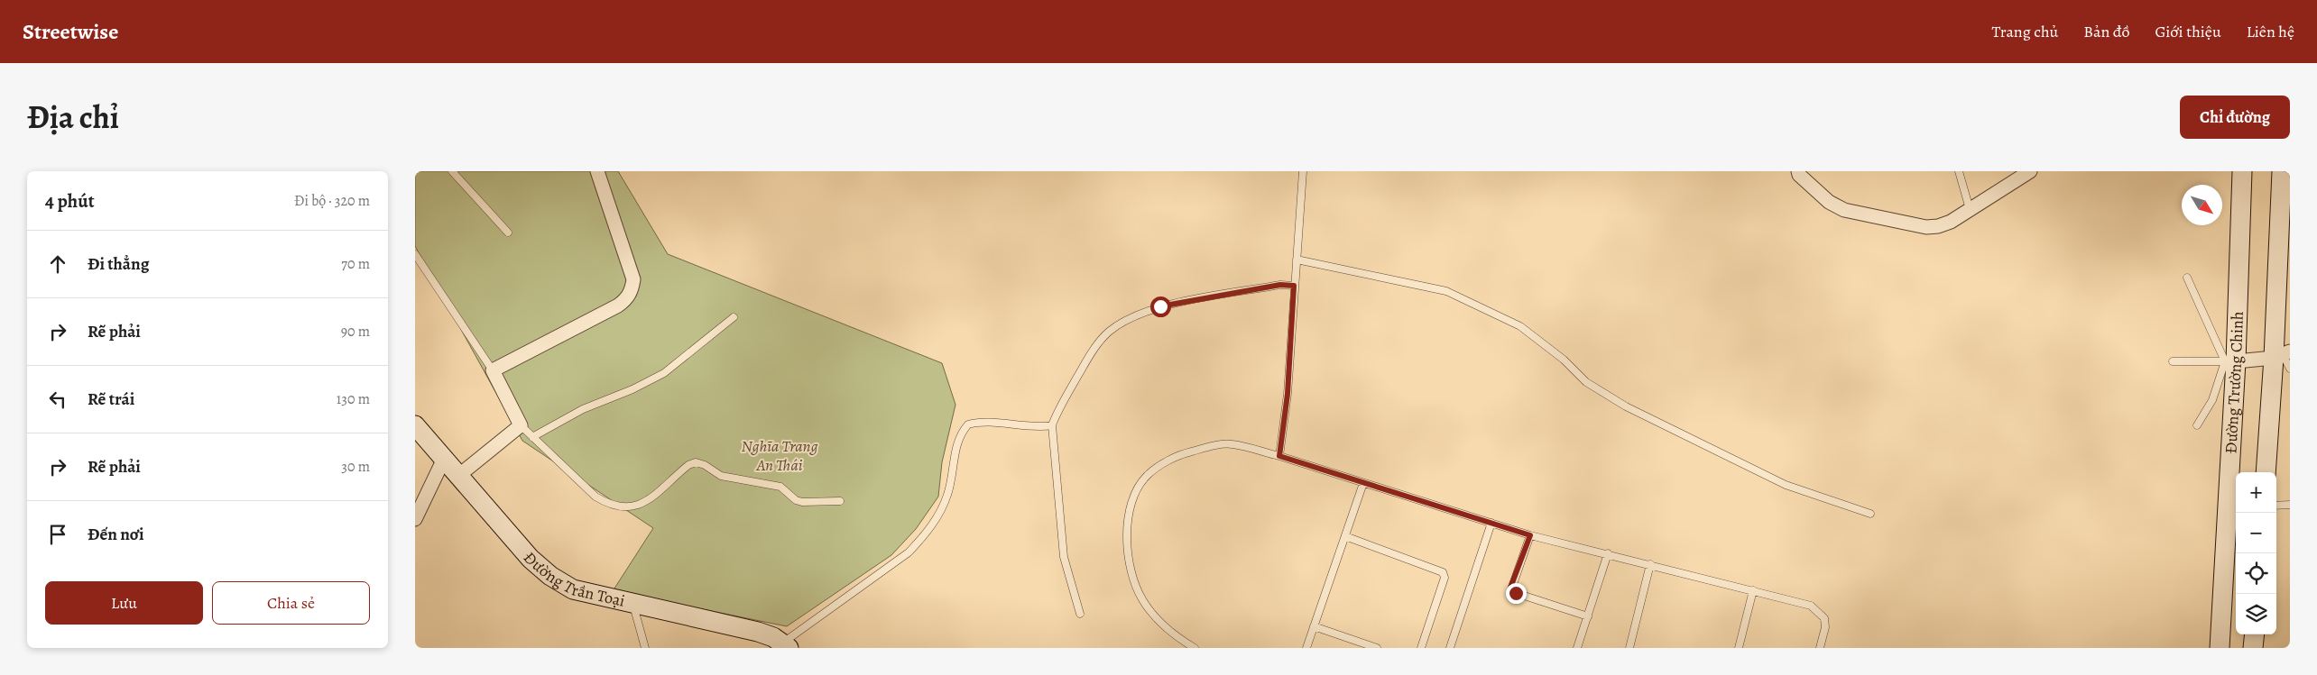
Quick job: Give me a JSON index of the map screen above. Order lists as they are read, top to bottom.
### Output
{
  "streets": {
    "main road": ["Đường Trường Chinh", "Đường Trần Toại"]
  },
  "parks": ["Nghĩa Trang An Thái"],
  "north": "bottom right",
  "page": {
    "header": "Streetwise",
    "nav": [
      "Trang chủ",
      "Bản đồ",
      "Giới thiệu",
      "Liên hệ"
    ],
    "title": "Địa chỉ",
    "buttons": [
      "Chỉ đường",
      ["Lưu", "Chia sẻ"]
    ],
    "heading": ["4 phút", "Đi bộ · 320 m"],
    "list": [
      ["Đi thẳng", "70 m"],
      ["Rẽ phải", "90 m"],
      ["Rẽ trái", "130 m"],
      ["Rẽ phải", "30 m"],
      "Đến nơi"
    ],
    "map_buttons": ["+", "−"]
  }
}
